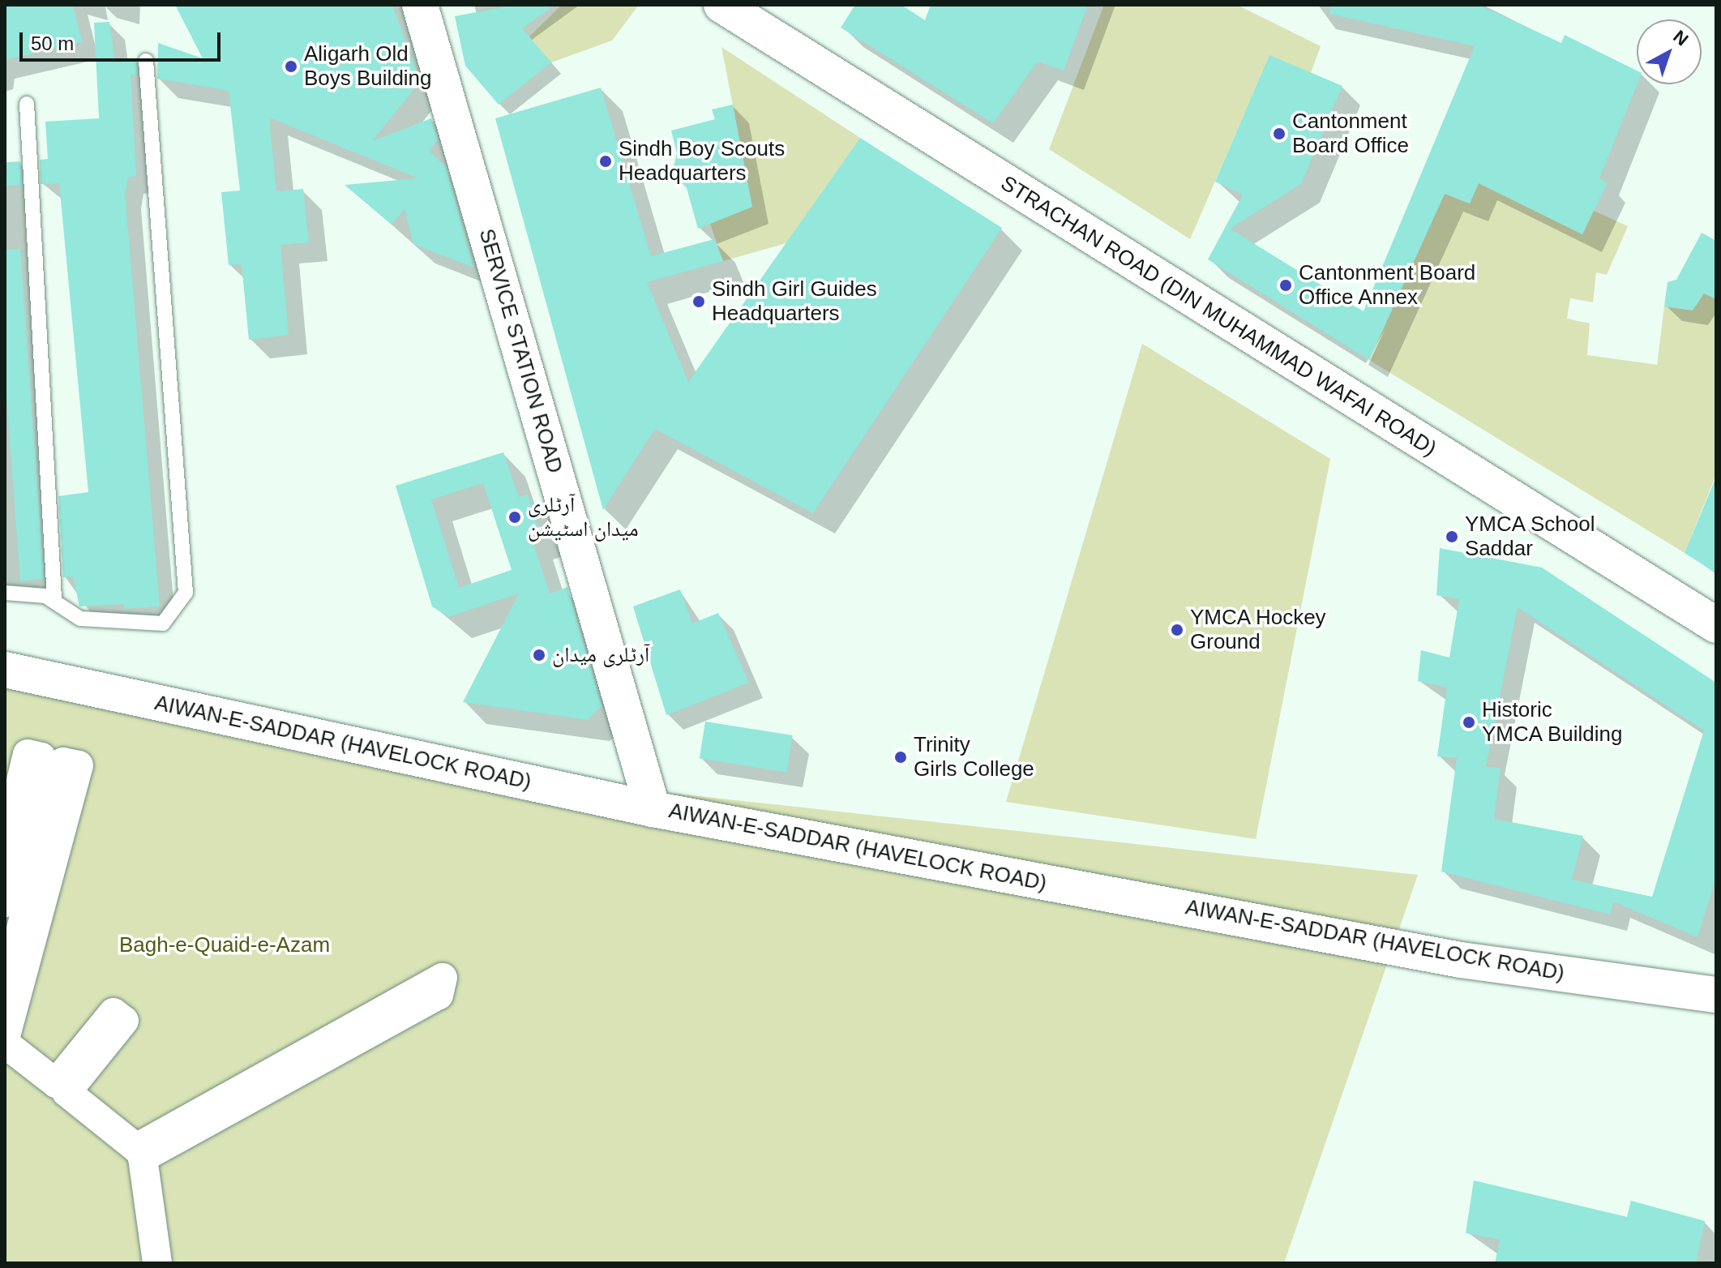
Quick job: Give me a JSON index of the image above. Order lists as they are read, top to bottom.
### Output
{
  "streets": {
    "main road": ["STRACHAN ROAD (DIN MUHAMMAD WAFAI ROAD)", "SERVICE STATION ROAD", "AIWAN-E-SADDAR (HAVELOCK ROAD)"]
  },
  "crossings": [
    ["SERVICE STATION ROAD", "AIWAN-E-SADDAR (HAVELOCK ROAD)"]
  ],
  "parks": ["Bagh-e-Quaid-e-Azam"],
  "places": [
    "Aligarh Old Boys Building",
    "Cantonment Board Office",
    "Sindh Boy Scouts Headquarters",
    "Cantonment Board Office Annex",
    "Sindh Girl Guides Headquarters",
    "آرٹلری میدان اسٹیشن",
    "YMCA School Saddar",
    "YMCA Hockey Ground",
    "آرٹلری میدان",
    "Historic YMCA Building",
    "Trinity Girls College"
  ],
  "scale_bar": "50 m",
  "north": "top right"
}
